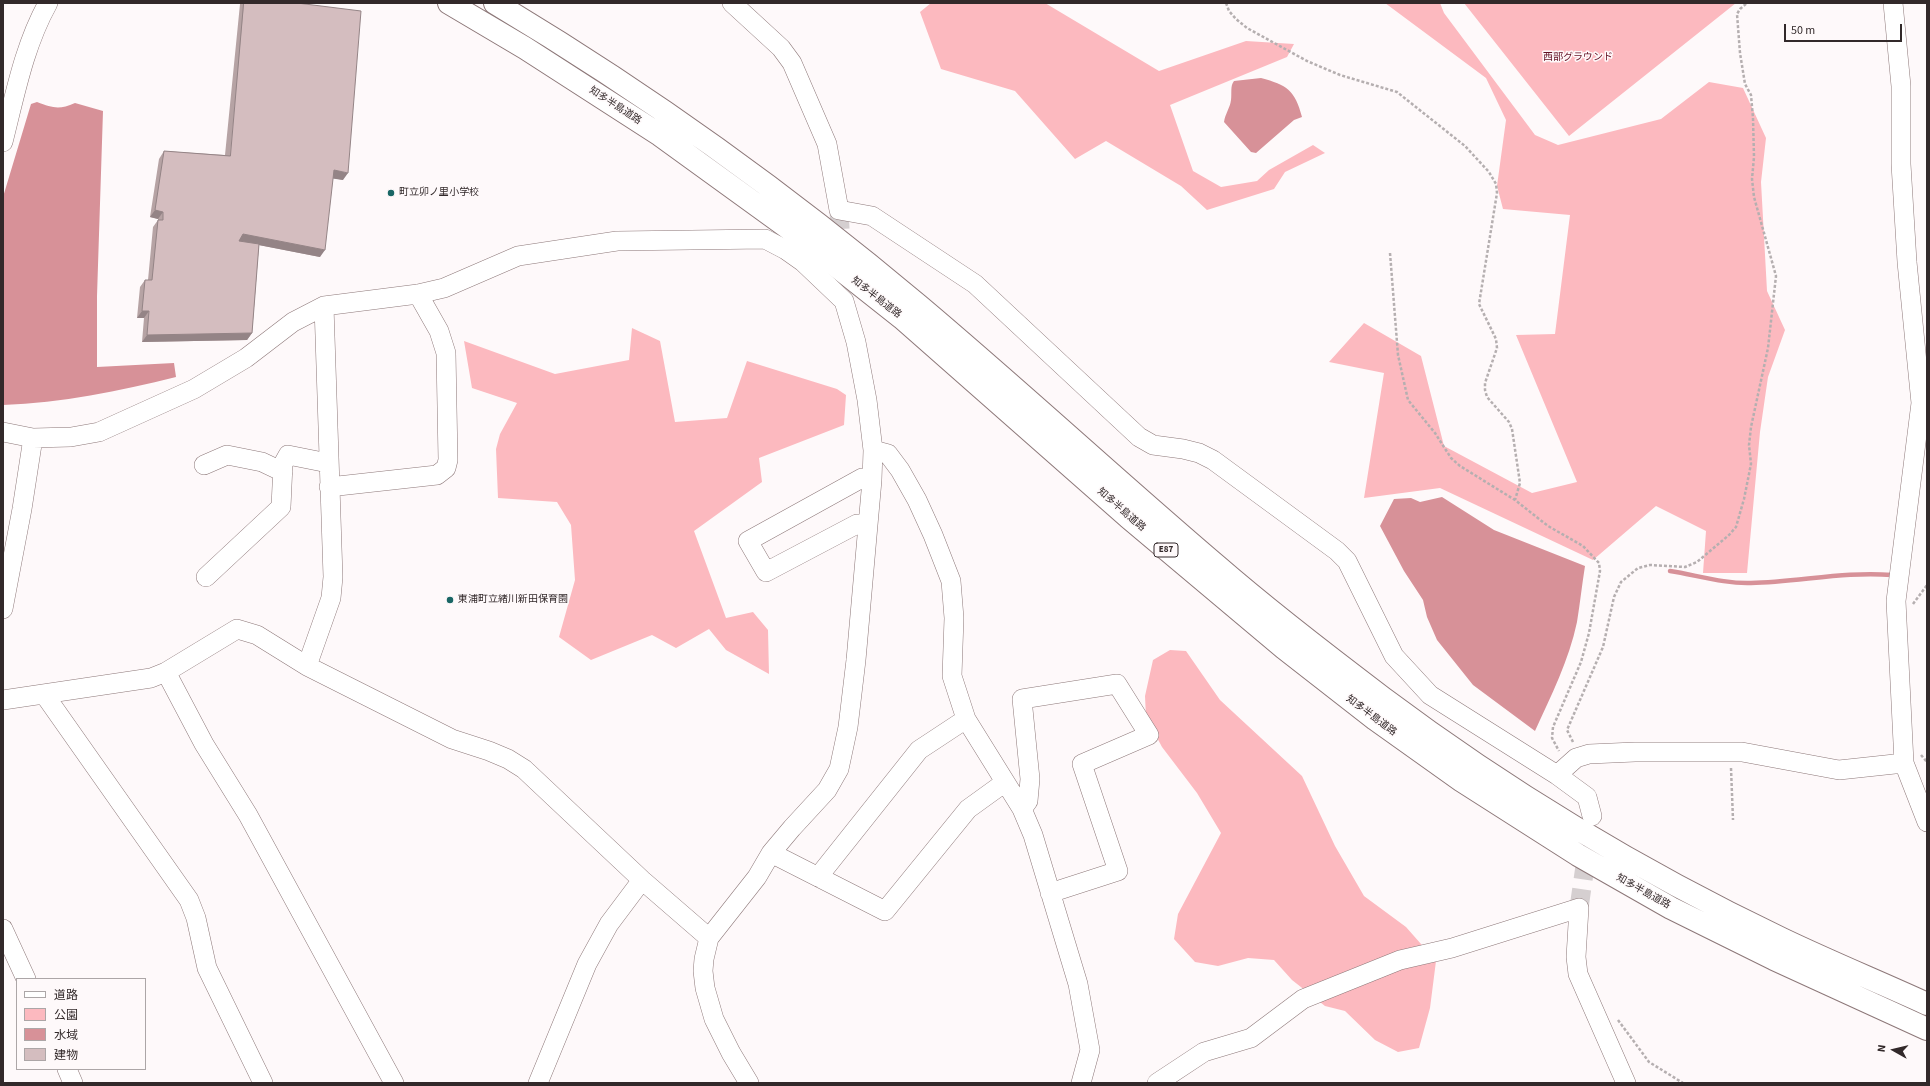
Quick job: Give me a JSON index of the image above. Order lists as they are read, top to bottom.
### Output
{
  "streets": {
    "highway": ["知多半島道路", "E87"]
  },
  "parks": ["西部グラウンド"],
  "places": ["町立卯ノ里小学校", "東浦町立緒川新田保育園"],
  "legend": [
    "道路",
    "公園",
    "水域",
    "建物"
  ],
  "scale_bar": "50 m",
  "north": "left"
}
